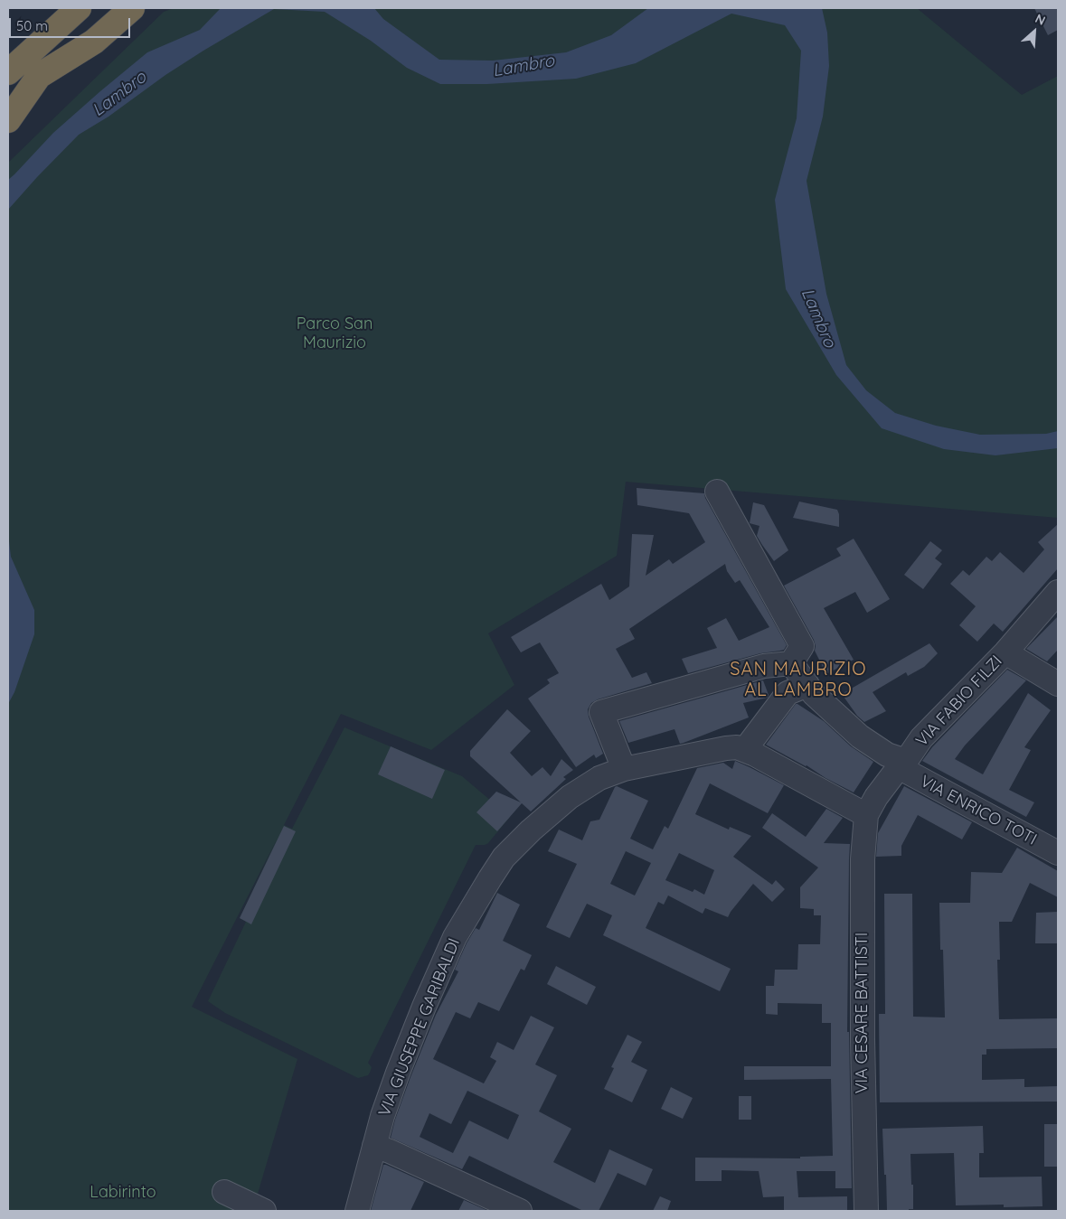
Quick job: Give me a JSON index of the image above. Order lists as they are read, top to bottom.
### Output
{
  "streets": {
    "street": [
      "VIA FABIO FILZI",
      "VIA ENRICO TOTI",
      "VIA CESARE BATTISTI",
      "VIA GIUSEPPE GARIBALDI"
    ]
  },
  "crossings": [
    ["VIA FABIO FILZI", "VIA ENRICO TOTI"],
    ["VIA FABIO FILZI", "VIA CESARE BATTISTI"]
  ],
  "districts": ["SAN MAURIZIO AL LAMBRO"],
  "water": ["Lambro"],
  "parks": ["Parco San Maurizio", "Labirinto"],
  "scale_bar": "50 m",
  "north": "top right"
}
